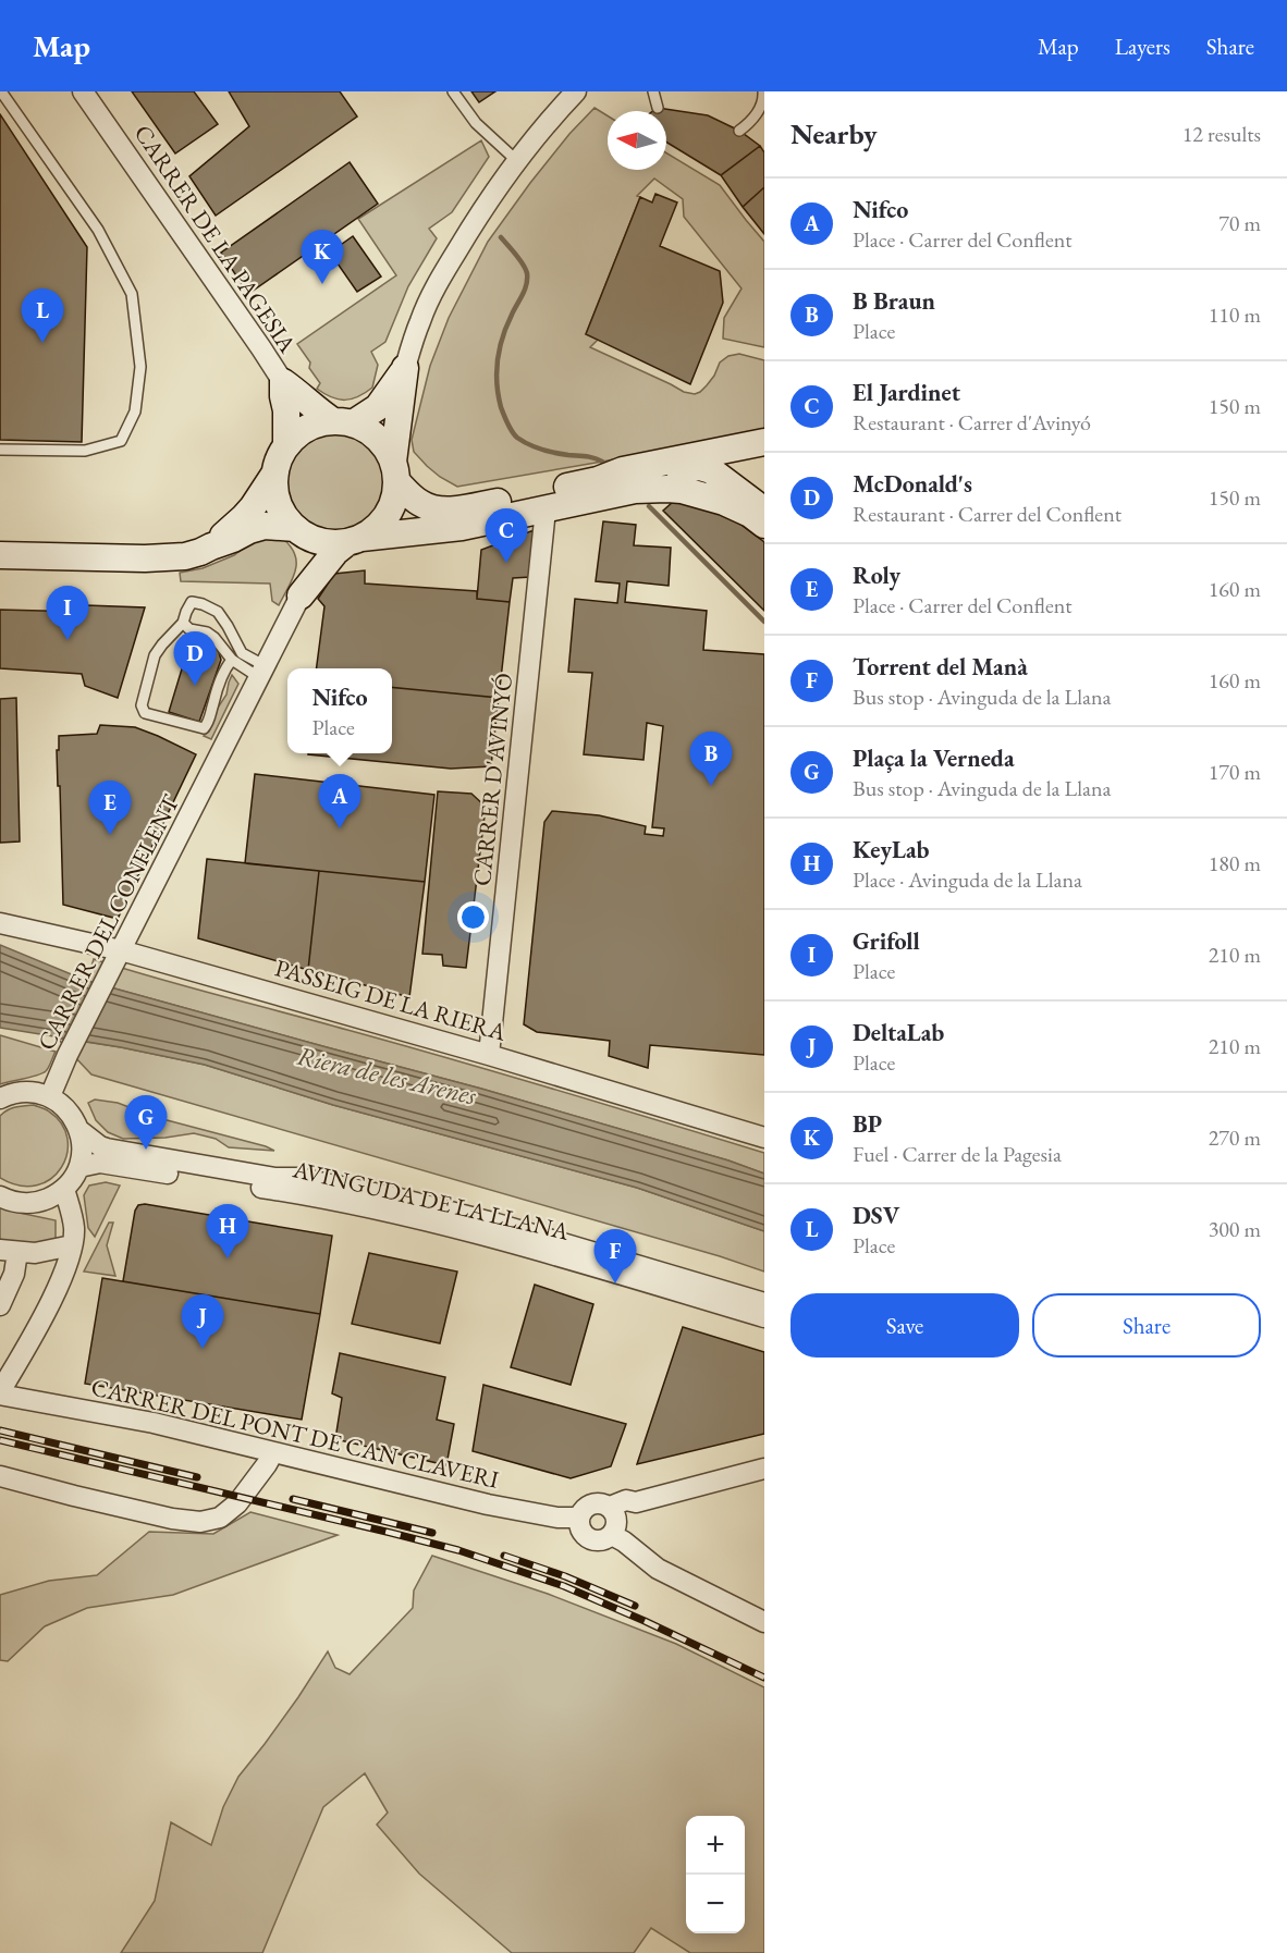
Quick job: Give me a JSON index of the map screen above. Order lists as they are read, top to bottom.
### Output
{
  "streets": {
    "street": [
      "CARRER DE LA PAGESIA",
      "CARRER D'AVINYÓ",
      "CARRER DEL CONFLENT",
      "PASSEIG DE LA RIERA",
      "AVINGUDA DE LA LLANA",
      "CARRER DEL PONT DE CAN CLAVERI"
    ]
  },
  "crossings": [
    ["CARRER D'AVINYÓ", "PASSEIG DE LA RIERA"],
    ["CARRER DEL CONFLENT", "PASSEIG DE LA RIERA"]
  ],
  "water": ["Riera de les Arenes"],
  "north": "left",
  "page": {
    "header": "Map",
    "nav": ["Map", "Layers", "Share"],
    "heading": ["Nearby", "12 results"],
    "list": [
      {
        "mark": "A",
        "name": "Nifco",
        "note": "Place · Carrer del Conflent",
        "value": "70 m"
      },
      {
        "mark": "B",
        "name": "B Braun",
        "note": "Place",
        "value": "110 m"
      },
      {
        "mark": "C",
        "name": "El Jardinet",
        "note": "Restaurant · Carrer d'Avinyó",
        "value": "150 m"
      },
      {
        "mark": "D",
        "name": "McDonald's",
        "note": "Restaurant · Carrer del Conflent",
        "value": "150 m"
      },
      {
        "mark": "E",
        "name": "Roly",
        "note": "Place · Carrer del Conflent",
        "value": "160 m"
      },
      {
        "mark": "F",
        "name": "Torrent del Manà",
        "note": "Bus stop · Avinguda de la Llana",
        "value": "160 m"
      },
      {
        "mark": "G",
        "name": "Plaça la Verneda",
        "note": "Bus stop · Avinguda de la Llana",
        "value": "170 m"
      },
      {
        "mark": "H",
        "name": "KeyLab",
        "note": "Place · Avinguda de la Llana",
        "value": "180 m"
      },
      {
        "mark": "I",
        "name": "Grifoll",
        "note": "Place",
        "value": "210 m"
      },
      {
        "mark": "J",
        "name": "DeltaLab",
        "note": "Place",
        "value": "210 m"
      },
      {
        "mark": "K",
        "name": "BP",
        "note": "Fuel · Carrer de la Pagesia",
        "value": "270 m"
      },
      {
        "mark": "L",
        "name": "DSV",
        "note": "Place",
        "value": "300 m"
      }
    ],
    "pins": [
      "K",
      "L",
      "C",
      "I",
      "D",
      "B",
      "A",
      "E",
      "G",
      "H",
      "F",
      "J"
    ],
    "popup": ["Nifco", "Place"],
    "buttons": ["Save", "Share"],
    "map_buttons": ["+", "−"]
  }
}
